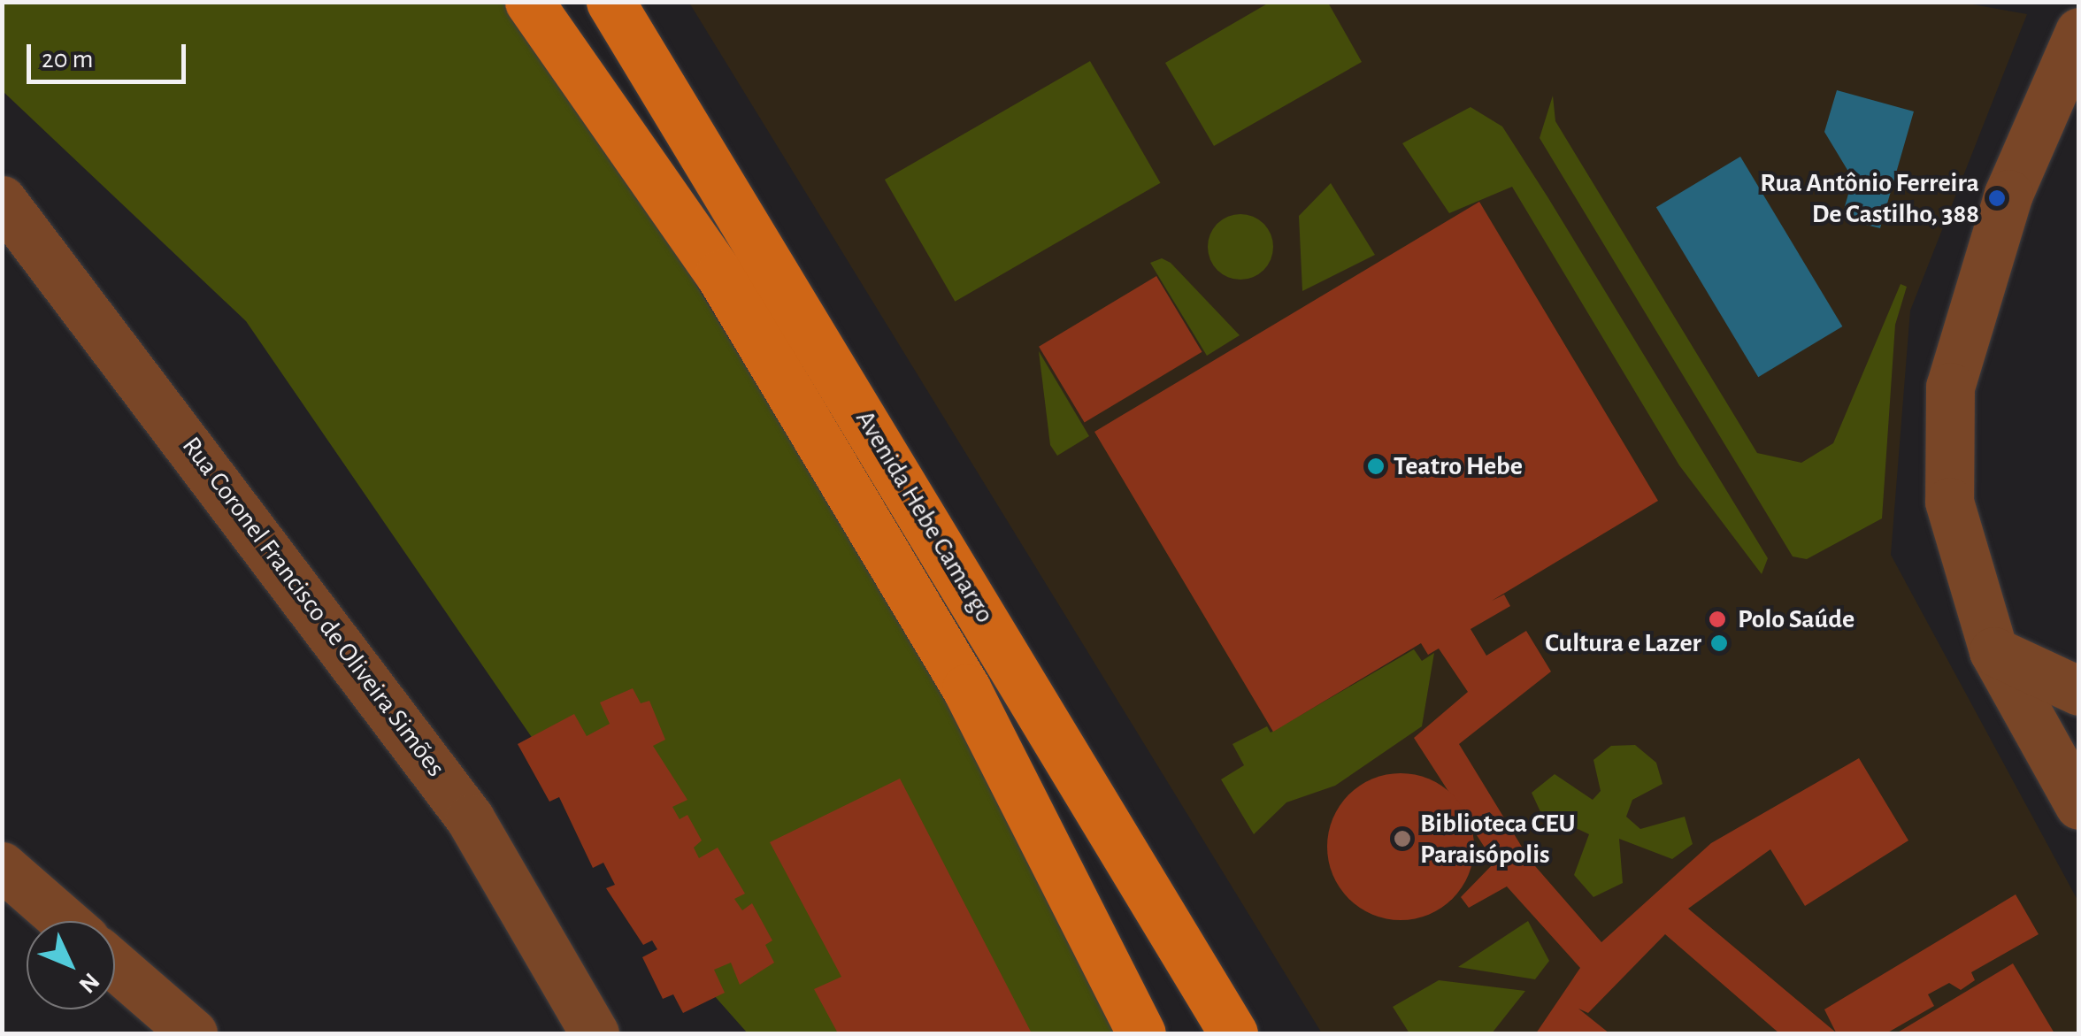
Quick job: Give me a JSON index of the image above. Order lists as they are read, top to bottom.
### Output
{
  "streets": {
    "main road": ["Avenida Hebe Camargo"],
    "street": ["Rua Coronel Francisco de Oliveira Simões"]
  },
  "places": [
    "Rua Antônio Ferreira De Castilho, 388",
    "Teatro Hebe",
    "Polo Saúde",
    "Cultura e Lazer",
    "Biblioteca CEU Paraisópolis"
  ],
  "scale_bar": "20 m",
  "north": "bottom right"
}
